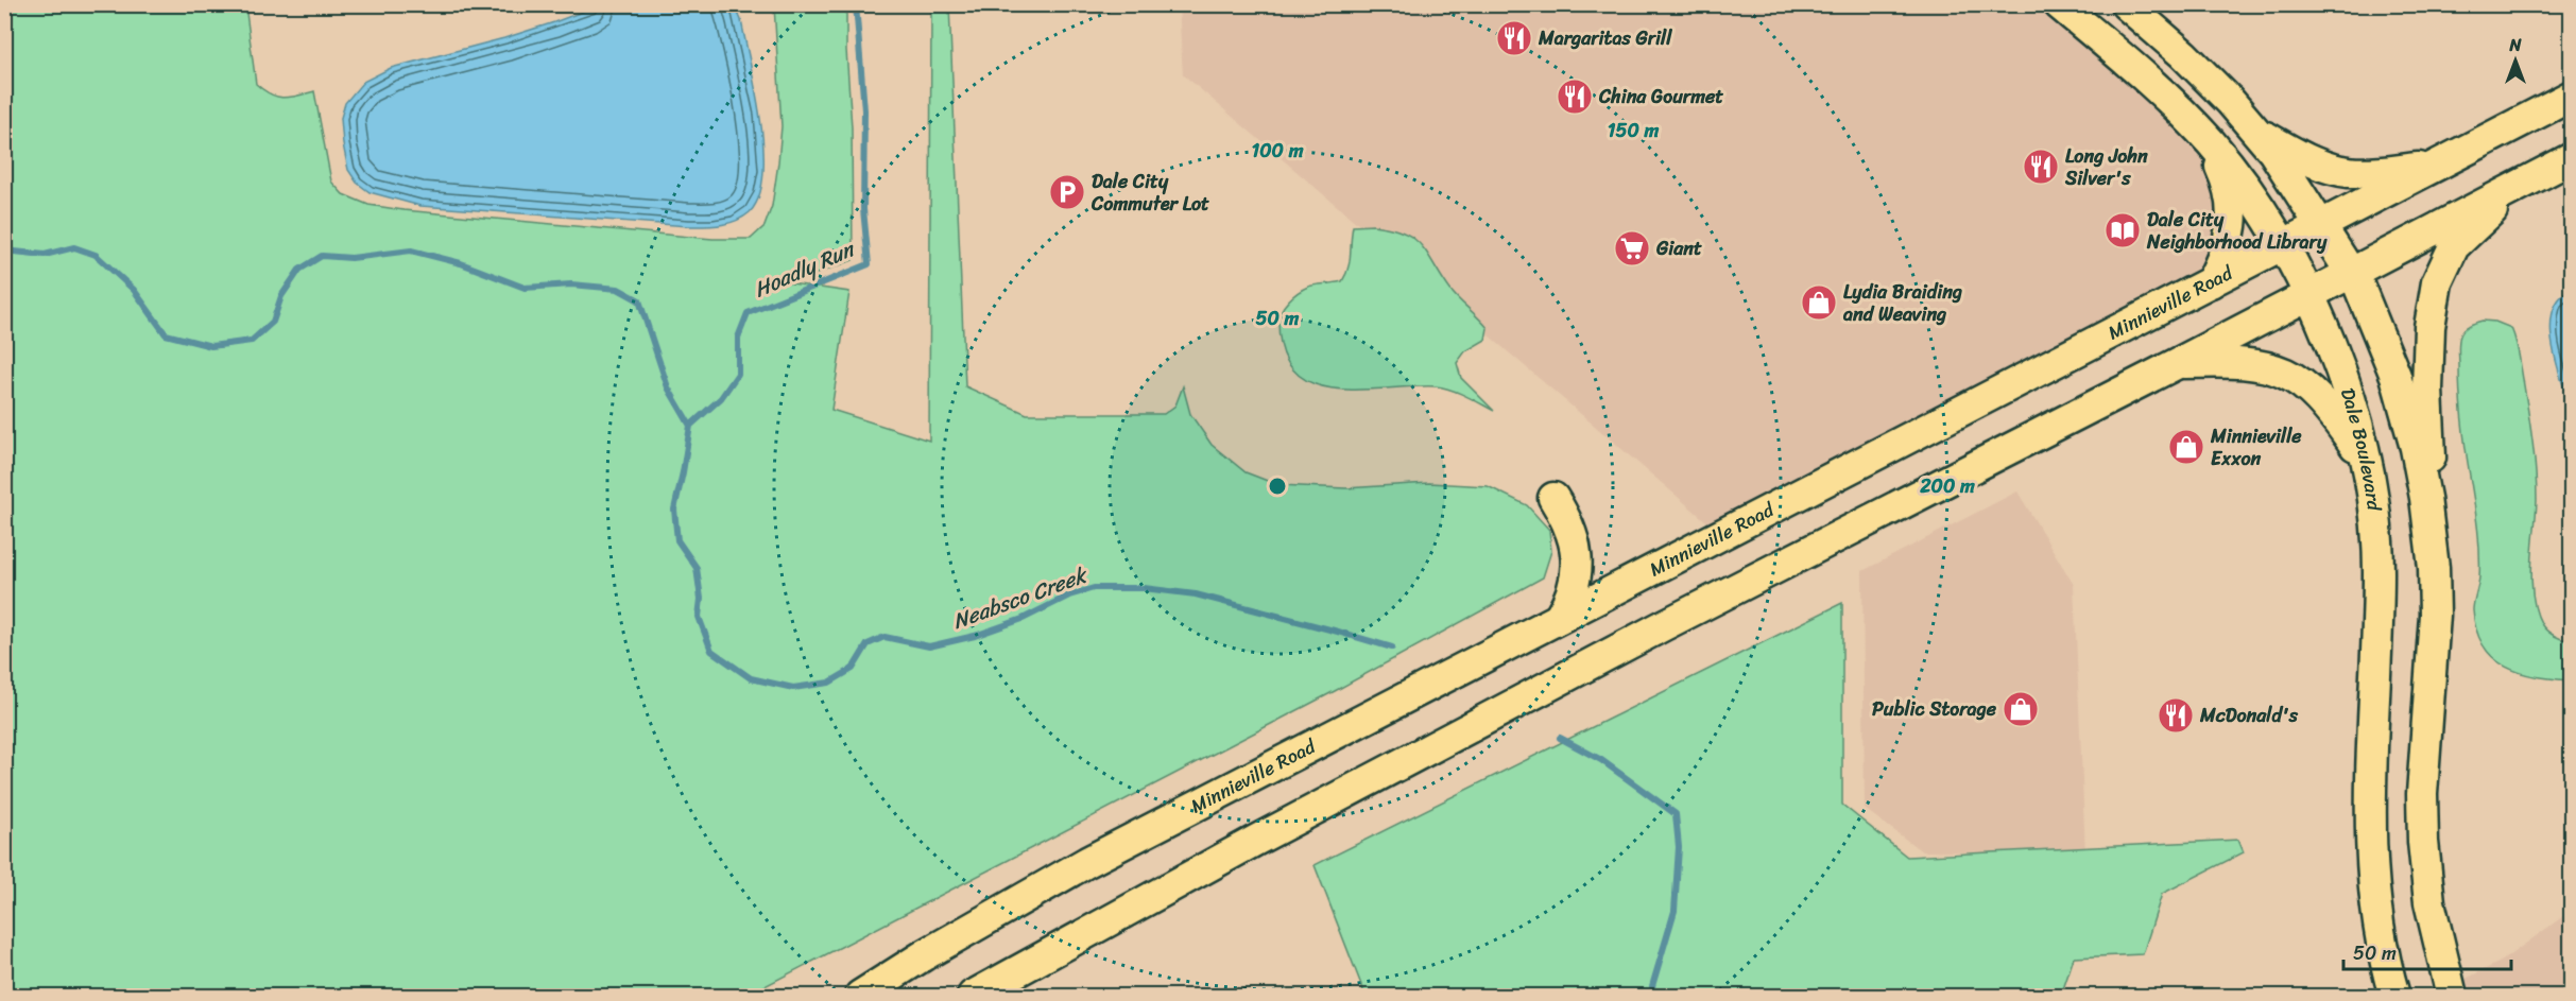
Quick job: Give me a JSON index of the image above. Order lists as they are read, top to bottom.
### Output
{
  "streets": {
    "main road": ["Minnieville Road", "Dale Boulevard"]
  },
  "crossings": [
    ["Minnieville Road", "Dale Boulevard"]
  ],
  "water": ["Hoadly Run", "Neabsco Creek"],
  "places": {
    "restaurant": [
      "Margaritas Grill",
      "China Gourmet",
      "Long John Silver's",
      "McDonald's"
    ],
    "parking": ["Dale City Commuter Lot"],
    "library": ["Dale City Neighborhood Library"],
    "supermarket": ["Giant"],
    "shop": ["Lydia Braiding and Weaving", "Minnieville Exxon", "Public Storage"]
  },
  "scale_bar": "50 m",
  "north": "top",
  "rings": [
    "150 m",
    "100 m",
    "50 m",
    "200 m"
  ]
}
